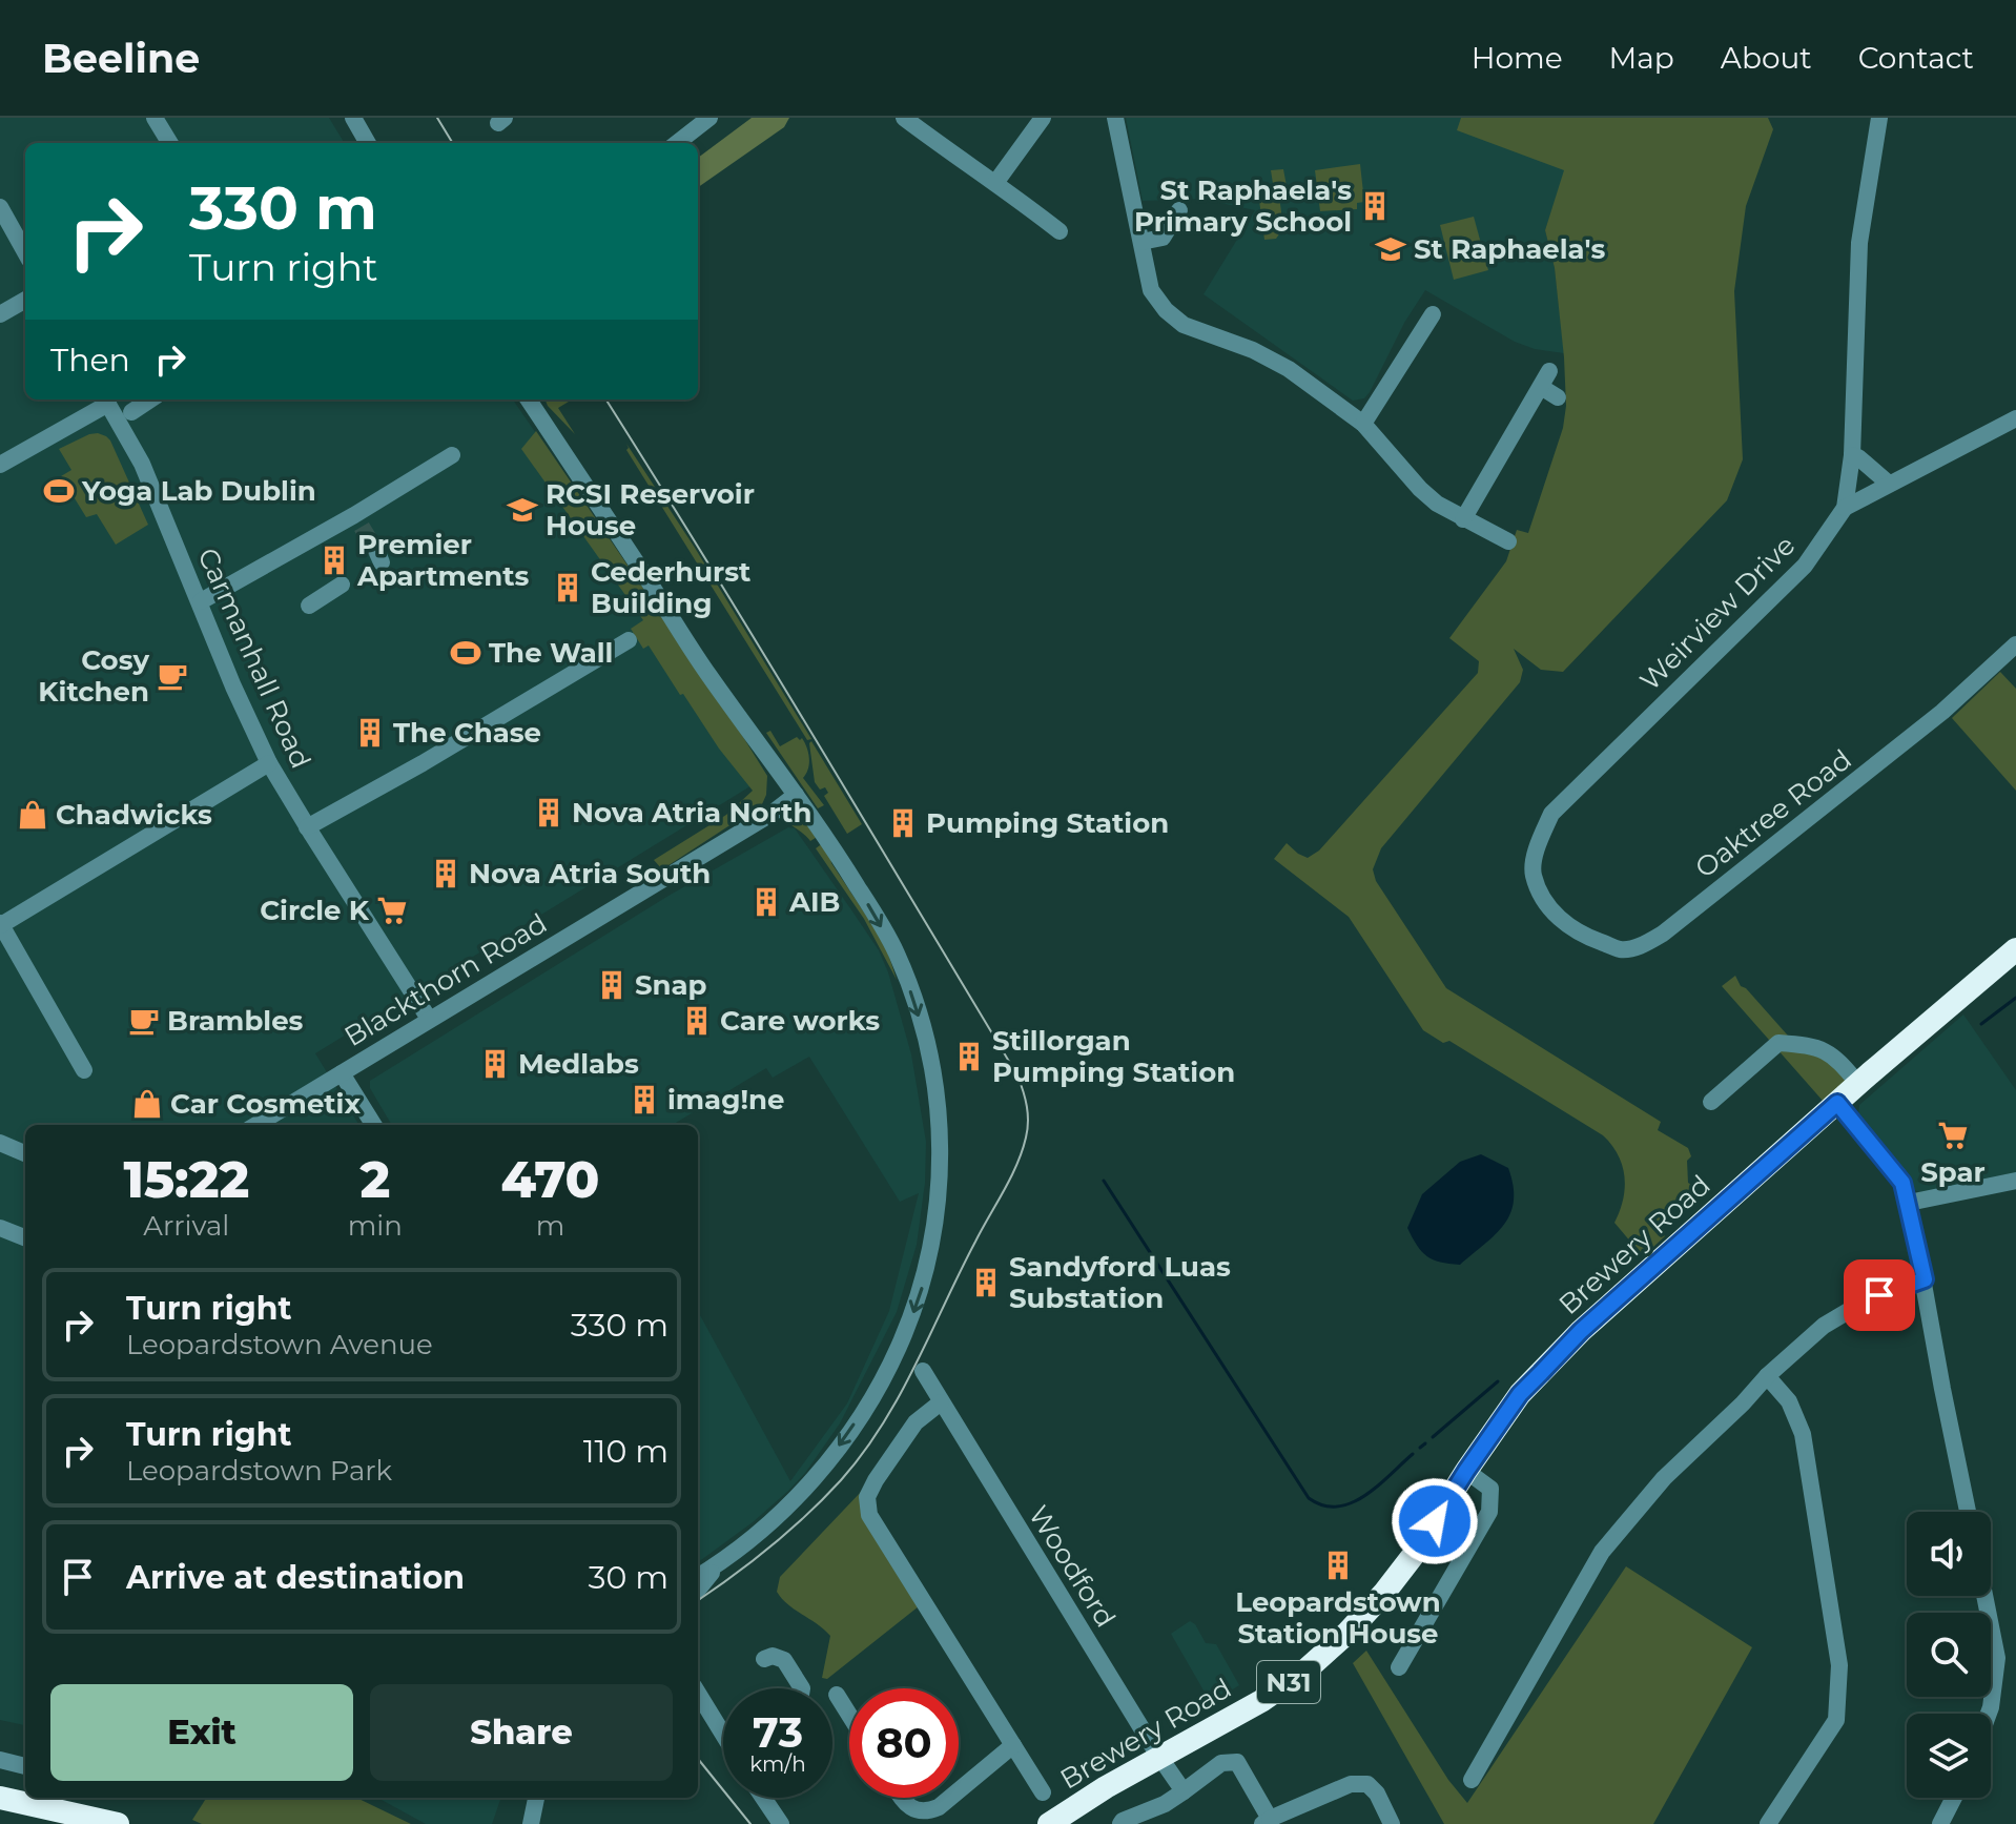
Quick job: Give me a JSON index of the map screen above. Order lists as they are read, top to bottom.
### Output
{
  "streets": {
    "highway": ["Brewery Road", "N31"],
    "street": [
      "Weirview Drive",
      "Carmanhall Road",
      "Oaktree Road",
      "Blackthorn Road",
      "Woodford"
    ]
  },
  "crossings": [
    ["Weirview Drive", "Oaktree Road"],
    ["Carmanhall Road", "Blackthorn Road"],
    ["Brewery Road", "Woodford"]
  ],
  "places": {
    "building": [
      "St Raphaela's Primary School",
      "Premier Apartments",
      "Cederhurst Building",
      "The Chase",
      "Nova Atria North",
      "Pumping Station",
      "Nova Atria South",
      "AIB",
      "Snap",
      "Care works",
      "Stillorgan Pumping Station",
      "Medlabs",
      "imag!ne",
      "Sandyford Luas Substation",
      "Leopardstown Station House"
    ],
    "school or university": ["St Raphaela's", "RCSI Reservoir House"],
    "sports": ["Yoga Lab Dublin", "The Wall"],
    "cafe": ["Cosy Kitchen", "Brambles"],
    "shop": ["Chadwicks", "Car Cosmetix"],
    "supermarket": ["Circle K", "Spar"]
  },
  "page": {
    "header": "Beeline",
    "nav": [
      "Home",
      "Map",
      "About",
      "Contact"
    ],
    "turn": ["330 m", "Turn right"],
    "then": "Then",
    "eta": [
      "15:22",
      "Arrival",
      "2",
      "min",
      "470",
      "m"
    ],
    "list": [
      {
        "name": "Turn right",
        "note": "Leopardstown Avenue",
        "value": "330 m"
      },
      {
        "name": "Turn right",
        "note": "Leopardstown Park",
        "value": "110 m"
      },
      {
        "name": "Arrive at destination",
        "value": "30 m"
      }
    ],
    "buttons": ["Exit", "Share"],
    "speed": "73 km/h",
    "limit": "80"
  }
}
